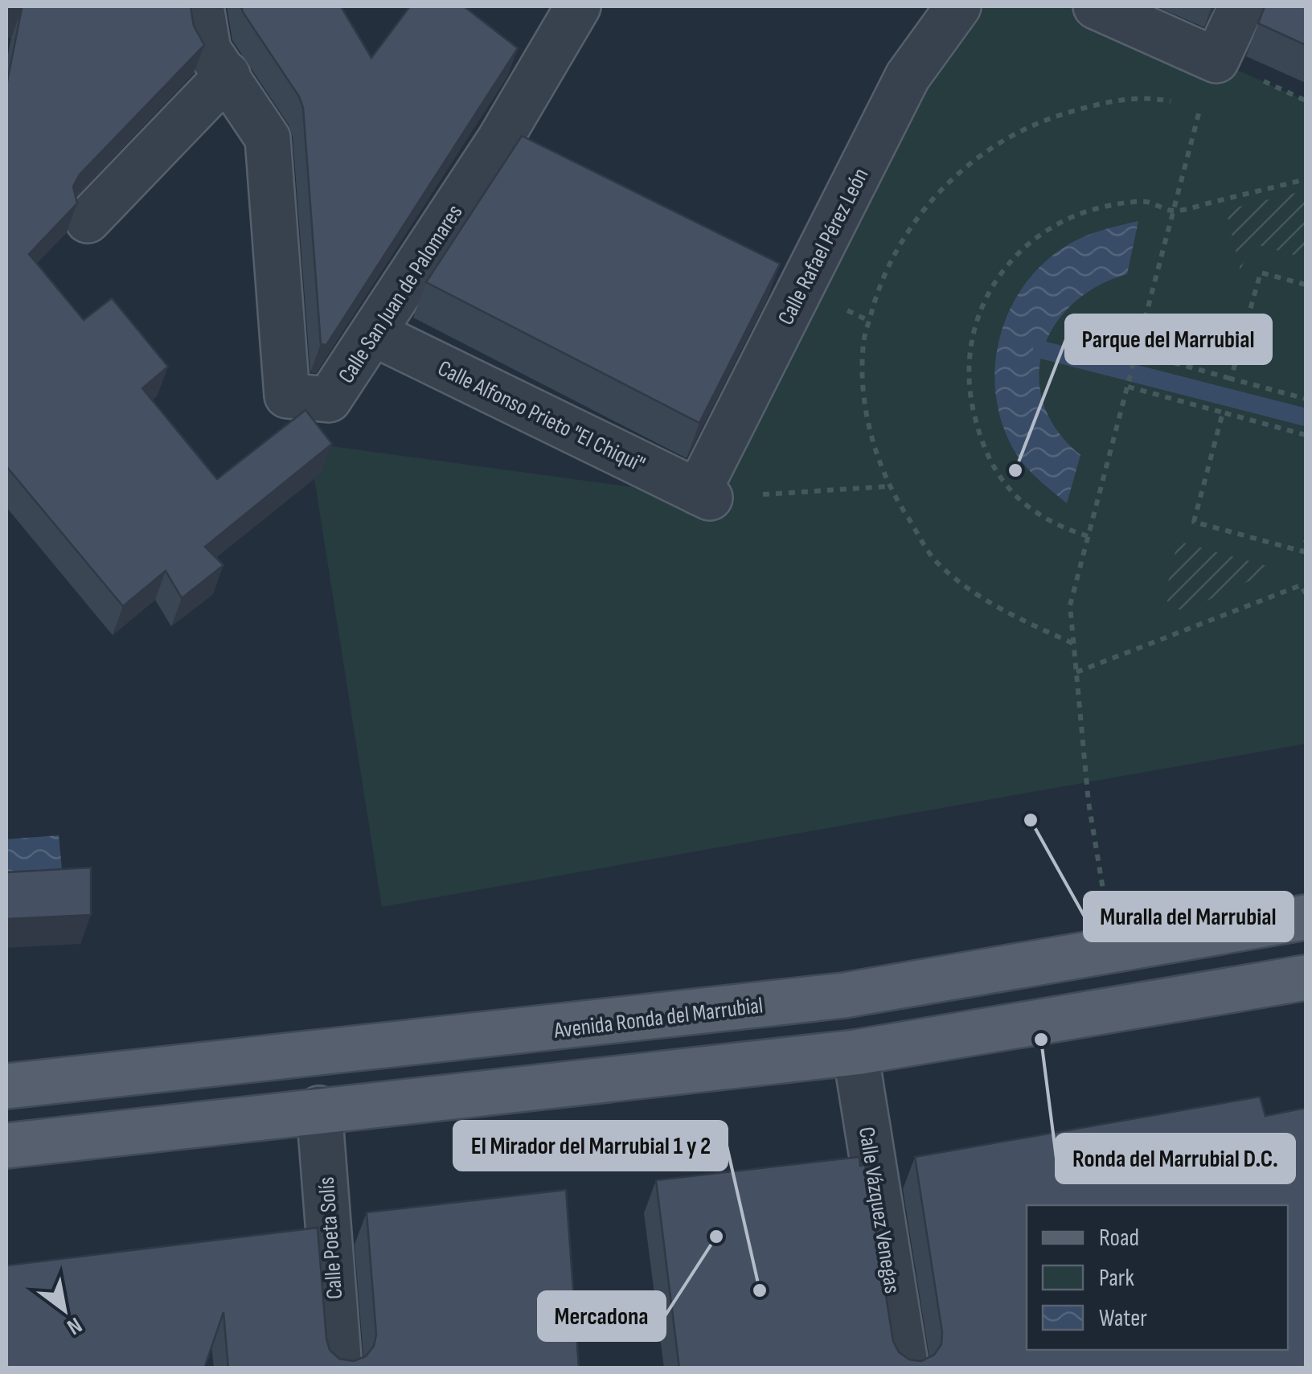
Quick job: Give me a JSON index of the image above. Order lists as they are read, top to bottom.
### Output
{
  "streets": {
    "main road": ["Avenida Ronda del Marrubial"],
    "street": [
      "Calle Rafael Pérez León",
      "Calle San Juan de Palomares",
      "Calle Alfonso Prieto \"El Chiqui\"",
      "Calle Vázquez Venegas",
      "Calle Poeta Solís"
    ]
  },
  "crossings": [
    ["Calle Rafael Pérez León", "Calle Alfonso Prieto \"El Chiqui\""],
    ["Calle San Juan de Palomares", "Calle Alfonso Prieto \"El Chiqui\""]
  ],
  "places": [
    "Parque del Marrubial",
    "Muralla del Marrubial",
    "Ronda del Marrubial D.C.",
    "Mercadona",
    "El Mirador del Marrubial 1 y 2"
  ],
  "legend": ["Road", "Park", "Water"],
  "north": "bottom right"
}
